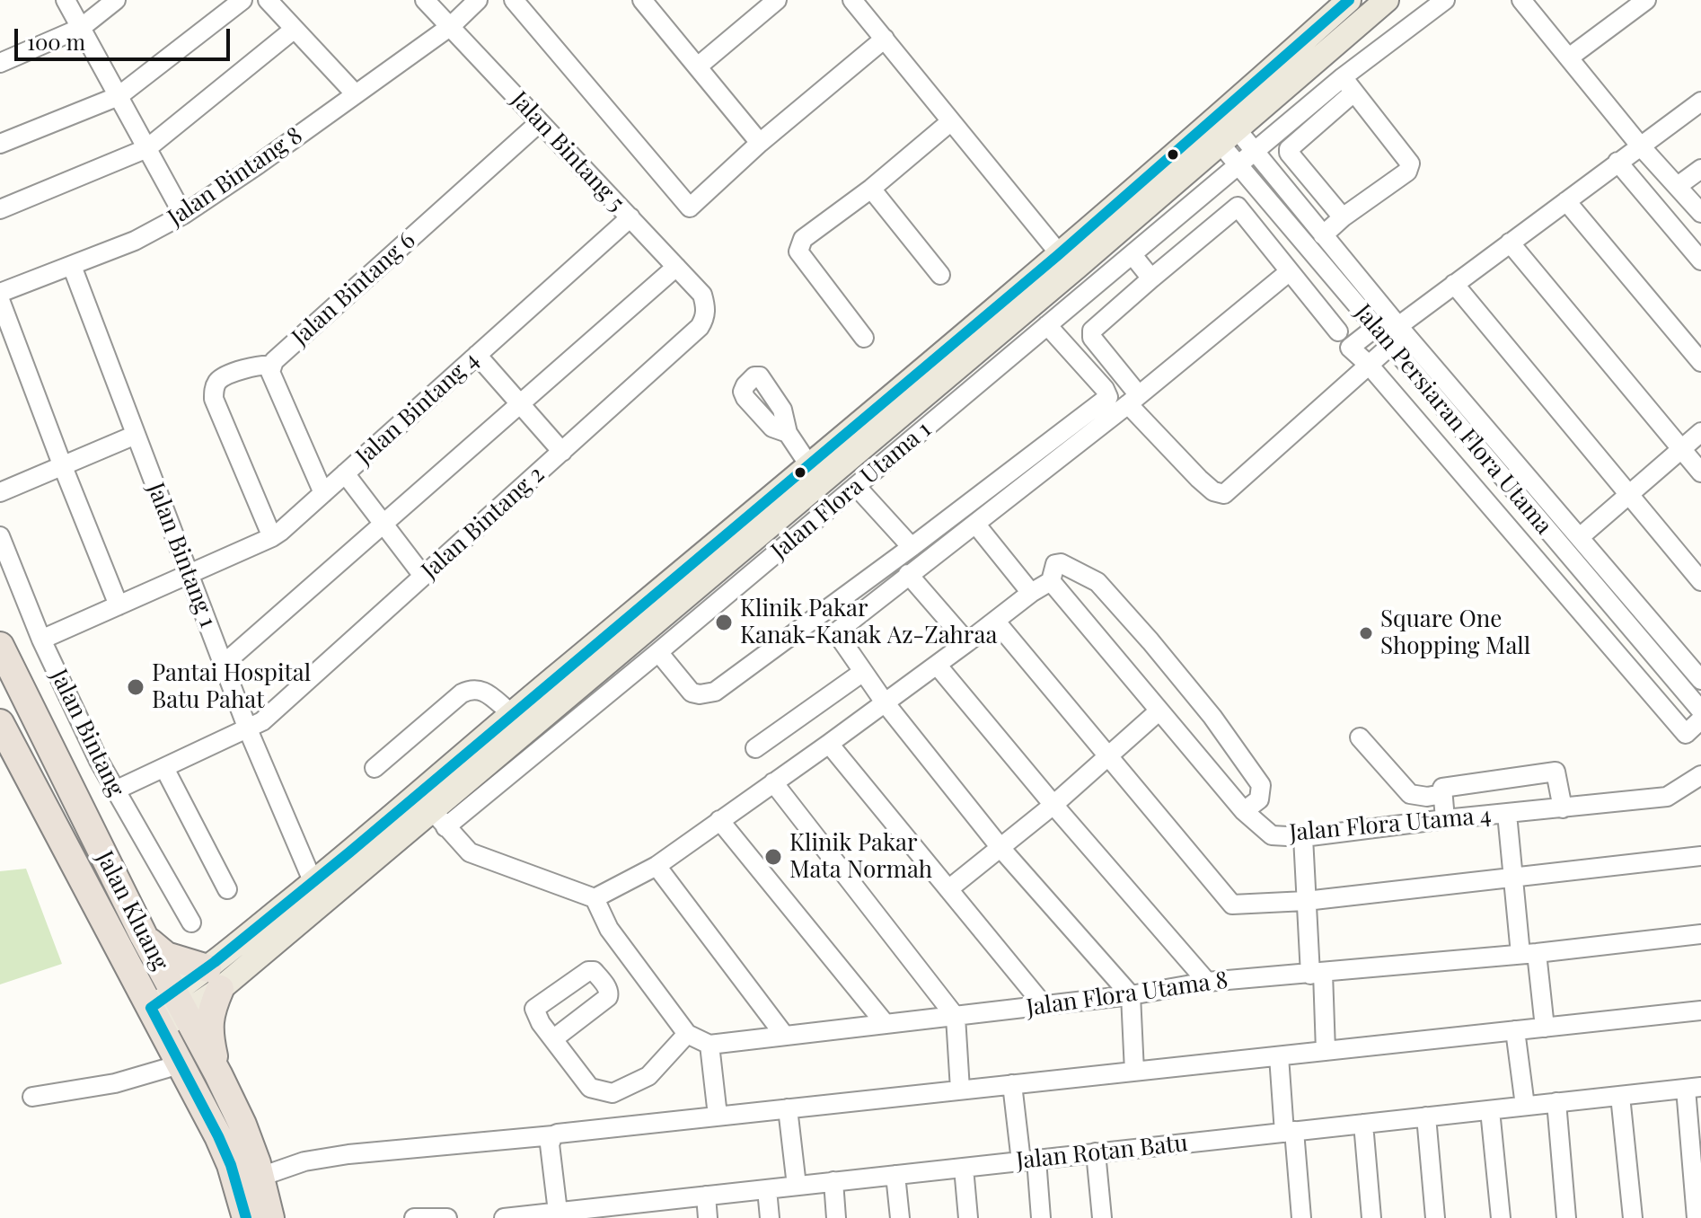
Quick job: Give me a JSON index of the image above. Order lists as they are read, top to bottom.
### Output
{
  "streets": {
    "highway": ["Jalan Kluang"],
    "street": [
      "Jalan Bintang 5",
      "Jalan Bintang 8",
      "Jalan Bintang 6",
      "Jalan Bintang 4",
      "Jalan Persiaran Flora Utama",
      "Jalan Flora Utama 1",
      "Jalan Bintang 2",
      "Jalan Bintang 1",
      "Jalan Bintang",
      "Jalan Flora Utama 4",
      "Jalan Flora Utama 8",
      "Jalan Rotan Batu"
    ]
  },
  "crossings": [
    ["Jalan Bintang 5", "Jalan Bintang 8"],
    ["Jalan Bintang 5", "Jalan Bintang 6"],
    ["Jalan Bintang 5", "Jalan Bintang 4"],
    ["Jalan Bintang 5", "Jalan Bintang 2"],
    ["Jalan Bintang 8", "Jalan Bintang 1"],
    ["Jalan Bintang 6", "Jalan Bintang 4"],
    ["Jalan Bintang 4", "Jalan Bintang 1"],
    ["Jalan Bintang 4", "Jalan Bintang"],
    ["Jalan Persiaran Flora Utama", "Jalan Flora Utama 1"],
    ["Jalan Bintang 2", "Jalan Bintang 1"],
    ["Jalan Bintang 2", "Jalan Bintang"]
  ],
  "places": [
    "Klinik Pakar Kanak-Kanak Az-Zahraa",
    "Square One Shopping Mall",
    "Pantai Hospital Batu Pahat",
    "Klinik Pakar Mata Normah"
  ],
  "scale_bar": "100 m"
}
